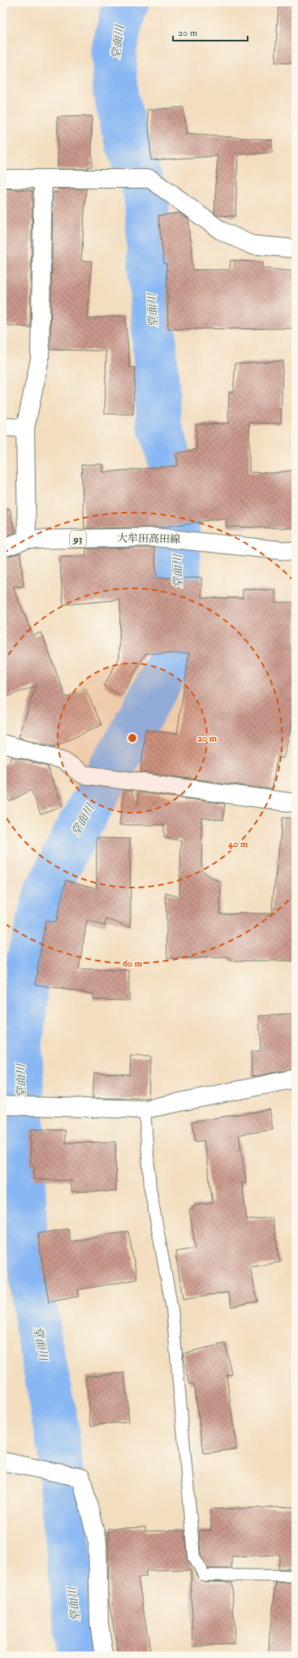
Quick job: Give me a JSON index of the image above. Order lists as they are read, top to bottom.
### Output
{
  "streets": {
    "street": ["93", "大牟田高田線"]
  },
  "water": ["堂面川"],
  "scale_bar": "20 m",
  "rings": ["20 m", "40 m", "60 m"]
}
